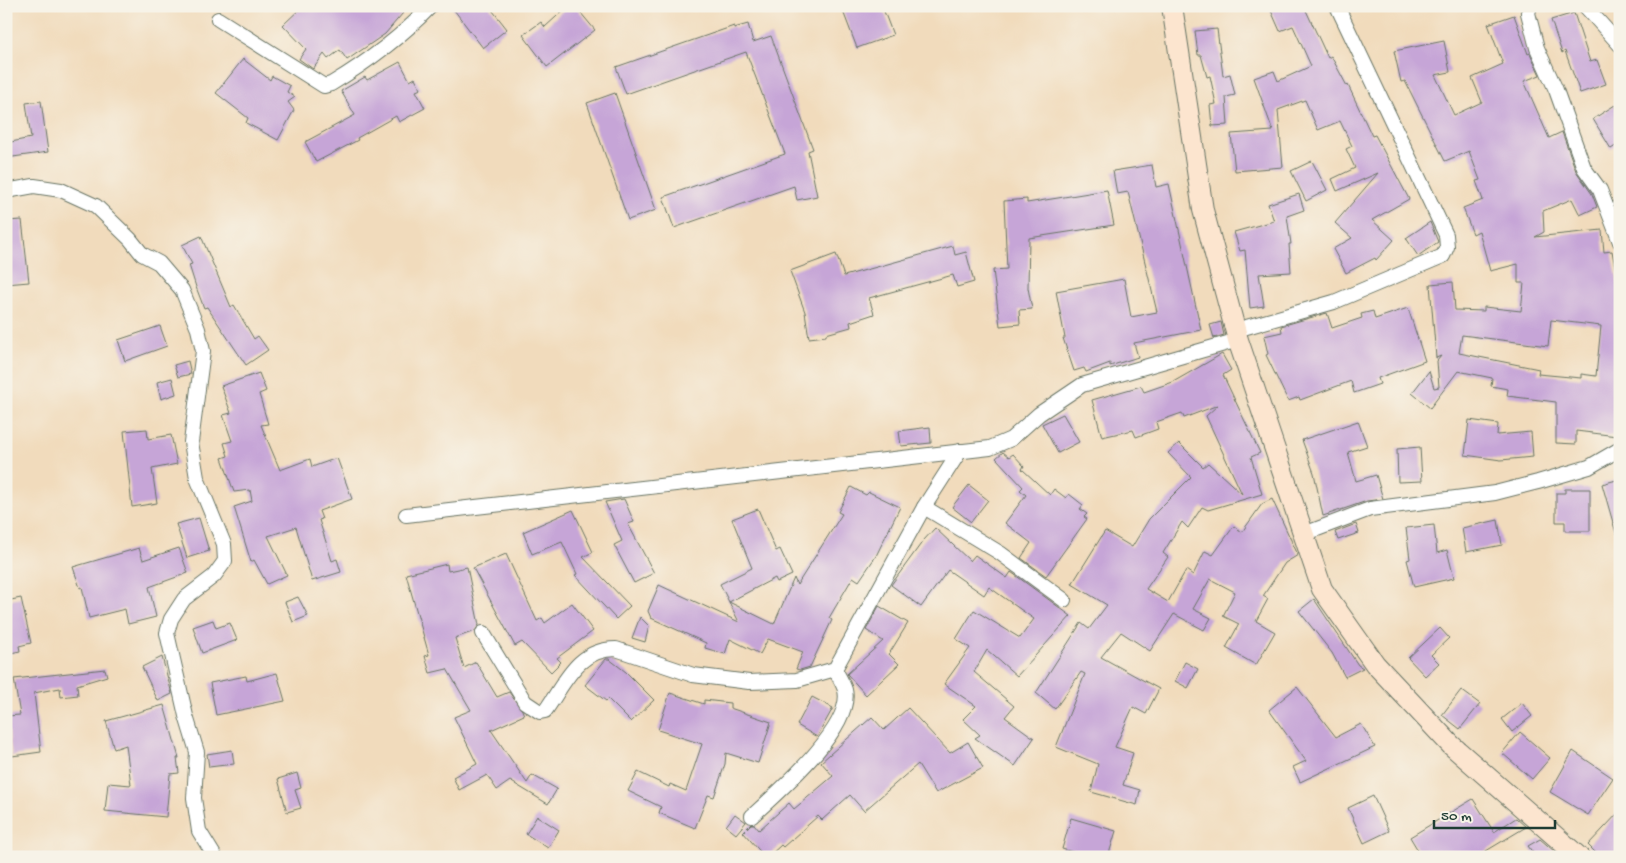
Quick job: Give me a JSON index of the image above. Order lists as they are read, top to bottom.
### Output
{
  "scale_bar": "50 m"
}
